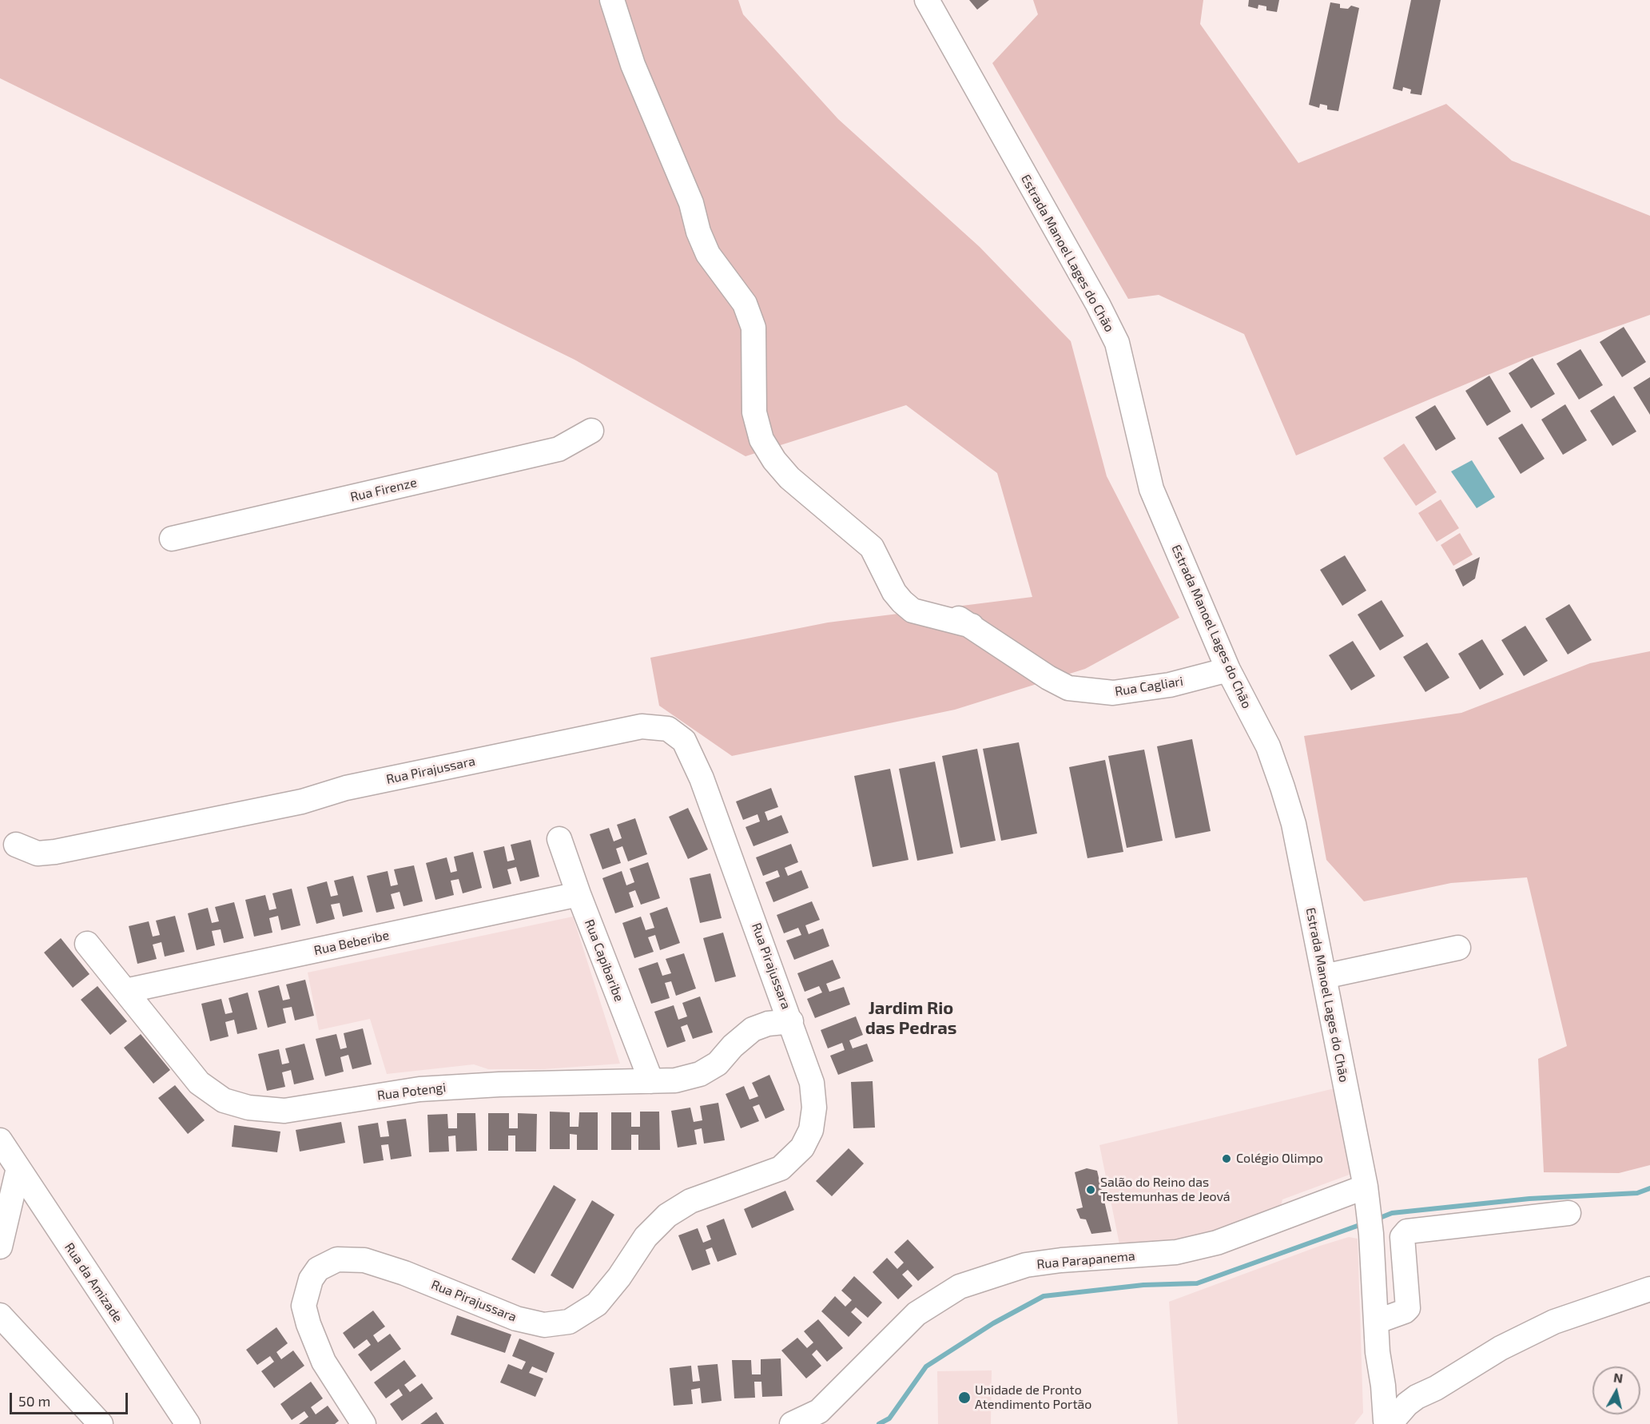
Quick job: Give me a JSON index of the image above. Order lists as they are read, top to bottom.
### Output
{
  "streets": {
    "street": [
      "Estrada Manoel Lages do Chão",
      "Rua Firenze",
      "Rua Cagliari",
      "Rua Pirajussara",
      "Rua Beberibe",
      "Rua Capibaribe",
      "Rua Potengi",
      "Rua Parapanema",
      "Rua da Amizade"
    ]
  },
  "crossings": [
    ["Estrada Manoel Lages do Chão", "Rua Cagliari"],
    ["Estrada Manoel Lages do Chão", "Rua Parapanema"],
    ["Rua Pirajussara", "Rua Potengi"],
    ["Rua Beberibe", "Rua Capibaribe"],
    ["Rua Beberibe", "Rua Potengi"],
    ["Rua Capibaribe", "Rua Potengi"]
  ],
  "districts": ["Jardim Rio das Pedras"],
  "places": ["Colégio Olimpo", "Salão do Reino das Testemunhas de Jeová", "Unidade de Pronto Atendimento Portão"],
  "scale_bar": "50 m",
  "north": "top"
}
